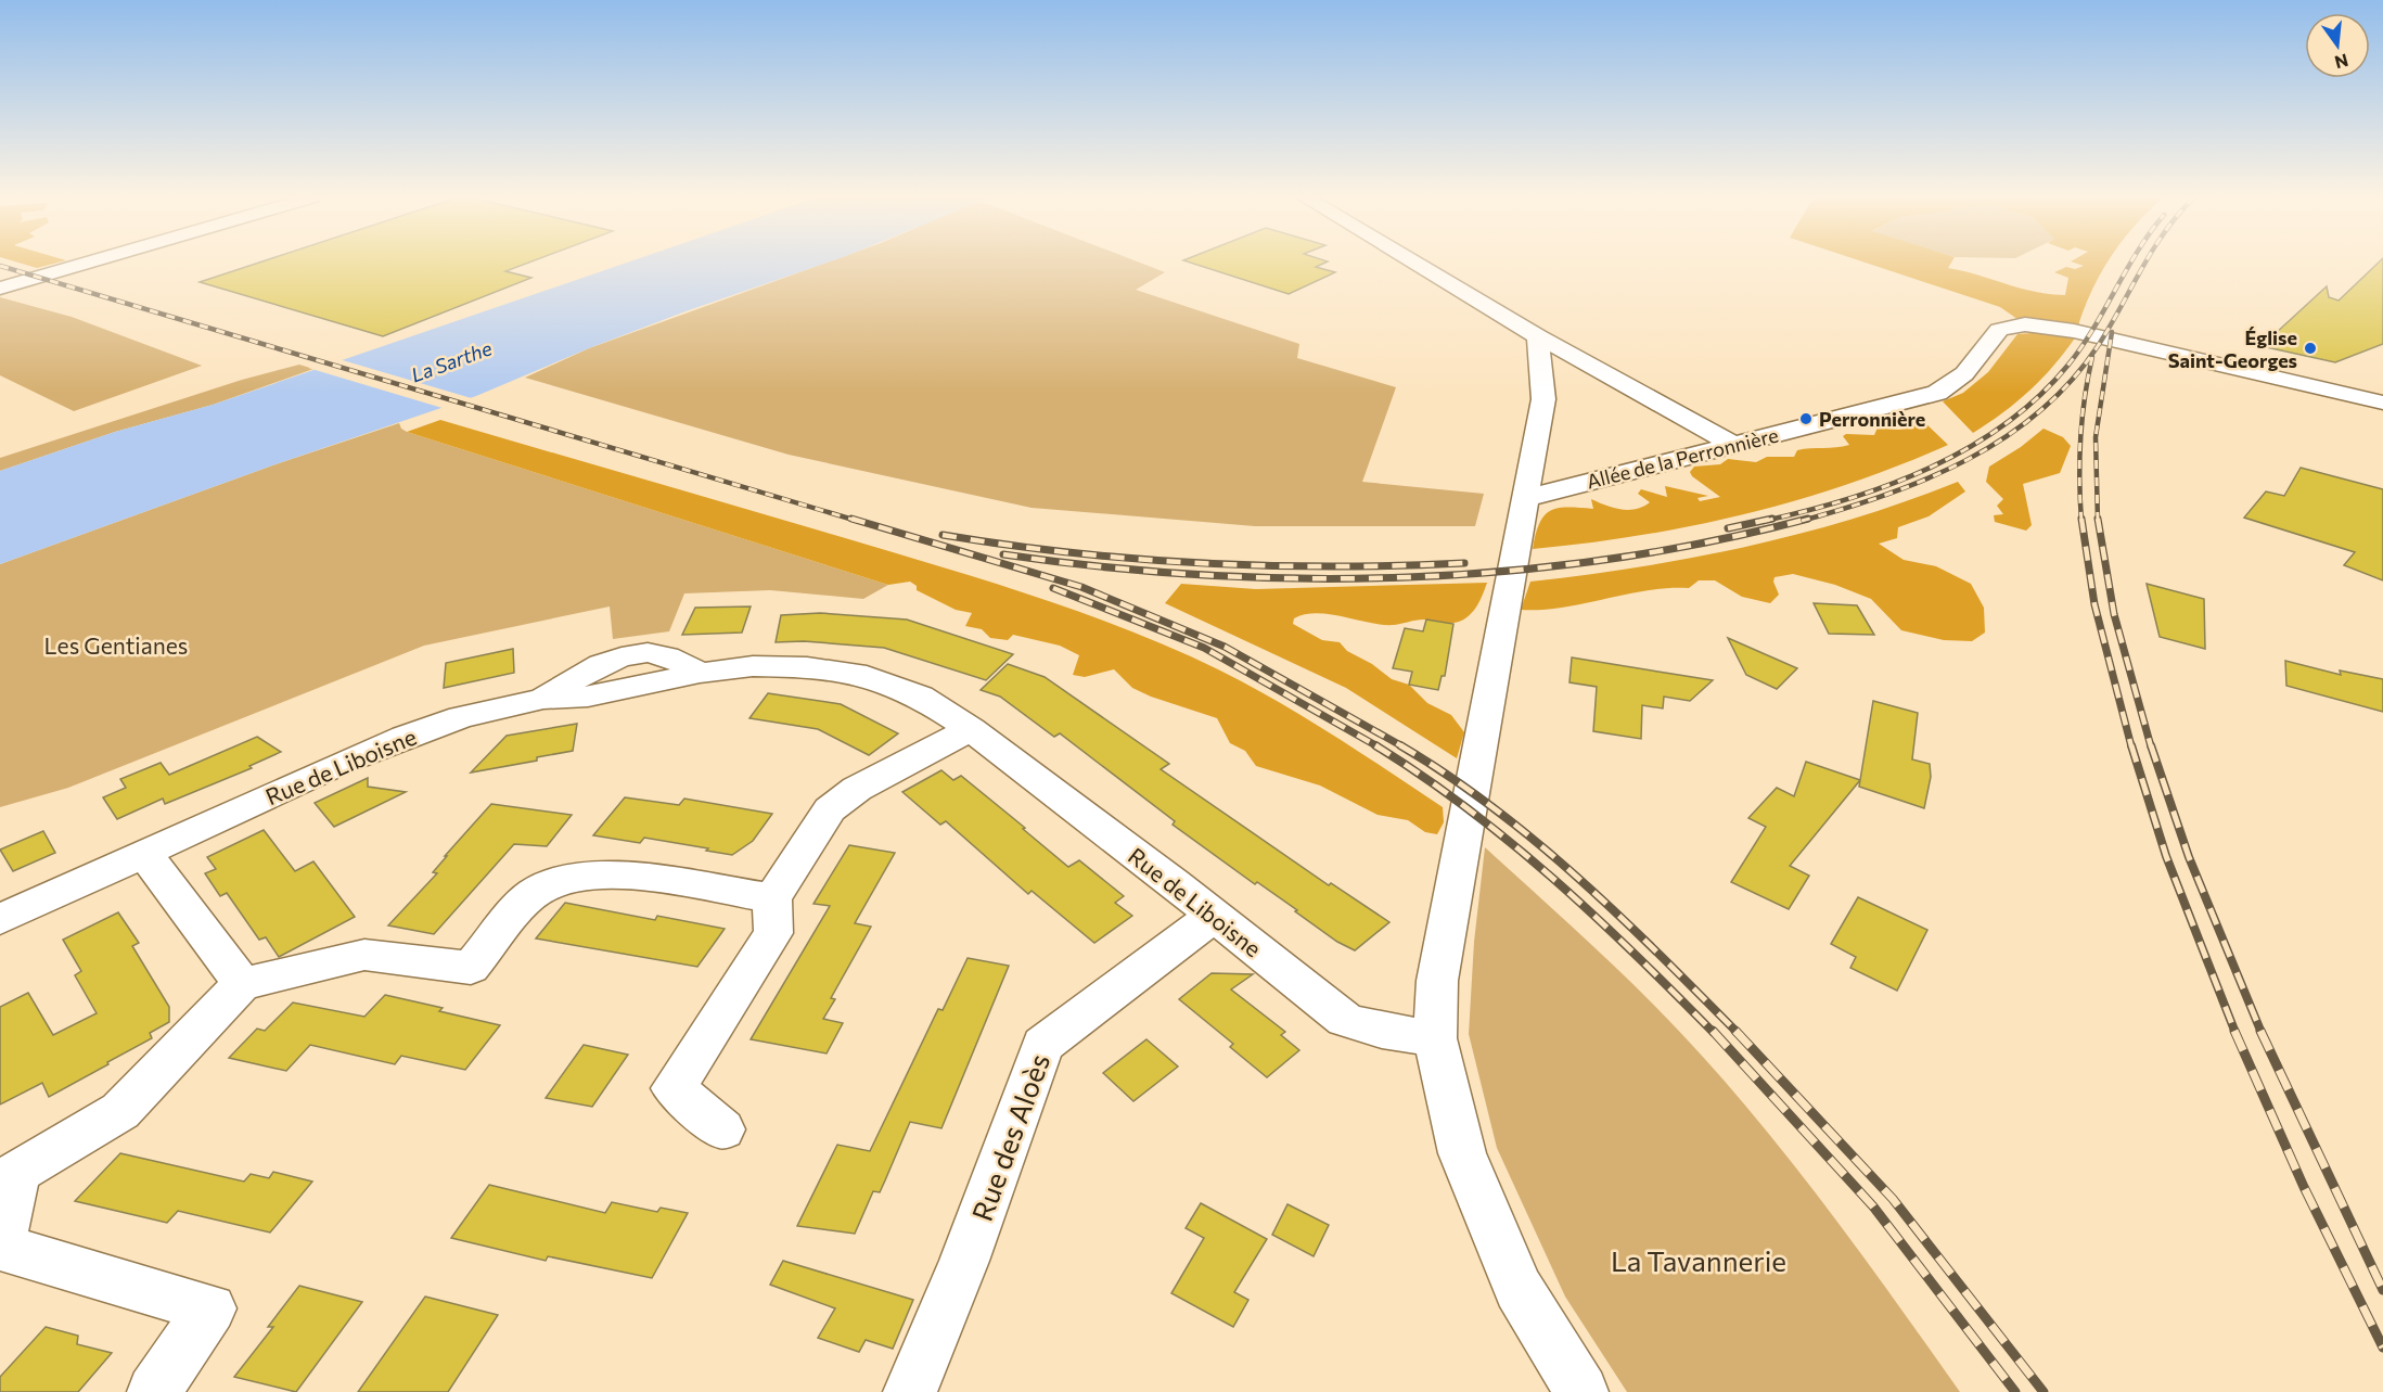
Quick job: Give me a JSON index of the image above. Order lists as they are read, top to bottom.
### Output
{
  "streets": {
    "street": ["Allée de la Perronnière", "Rue de Liboisne", "Rue des Aloès"]
  },
  "crossings": [
    ["Rue de Liboisne", "Rue des Aloès"]
  ],
  "water": ["La Sarthe"],
  "parks": ["Les Gentianes", "La Tavannerie"],
  "places": ["Église Saint-Georges", "Perronnière"],
  "north": "bottom"
}
